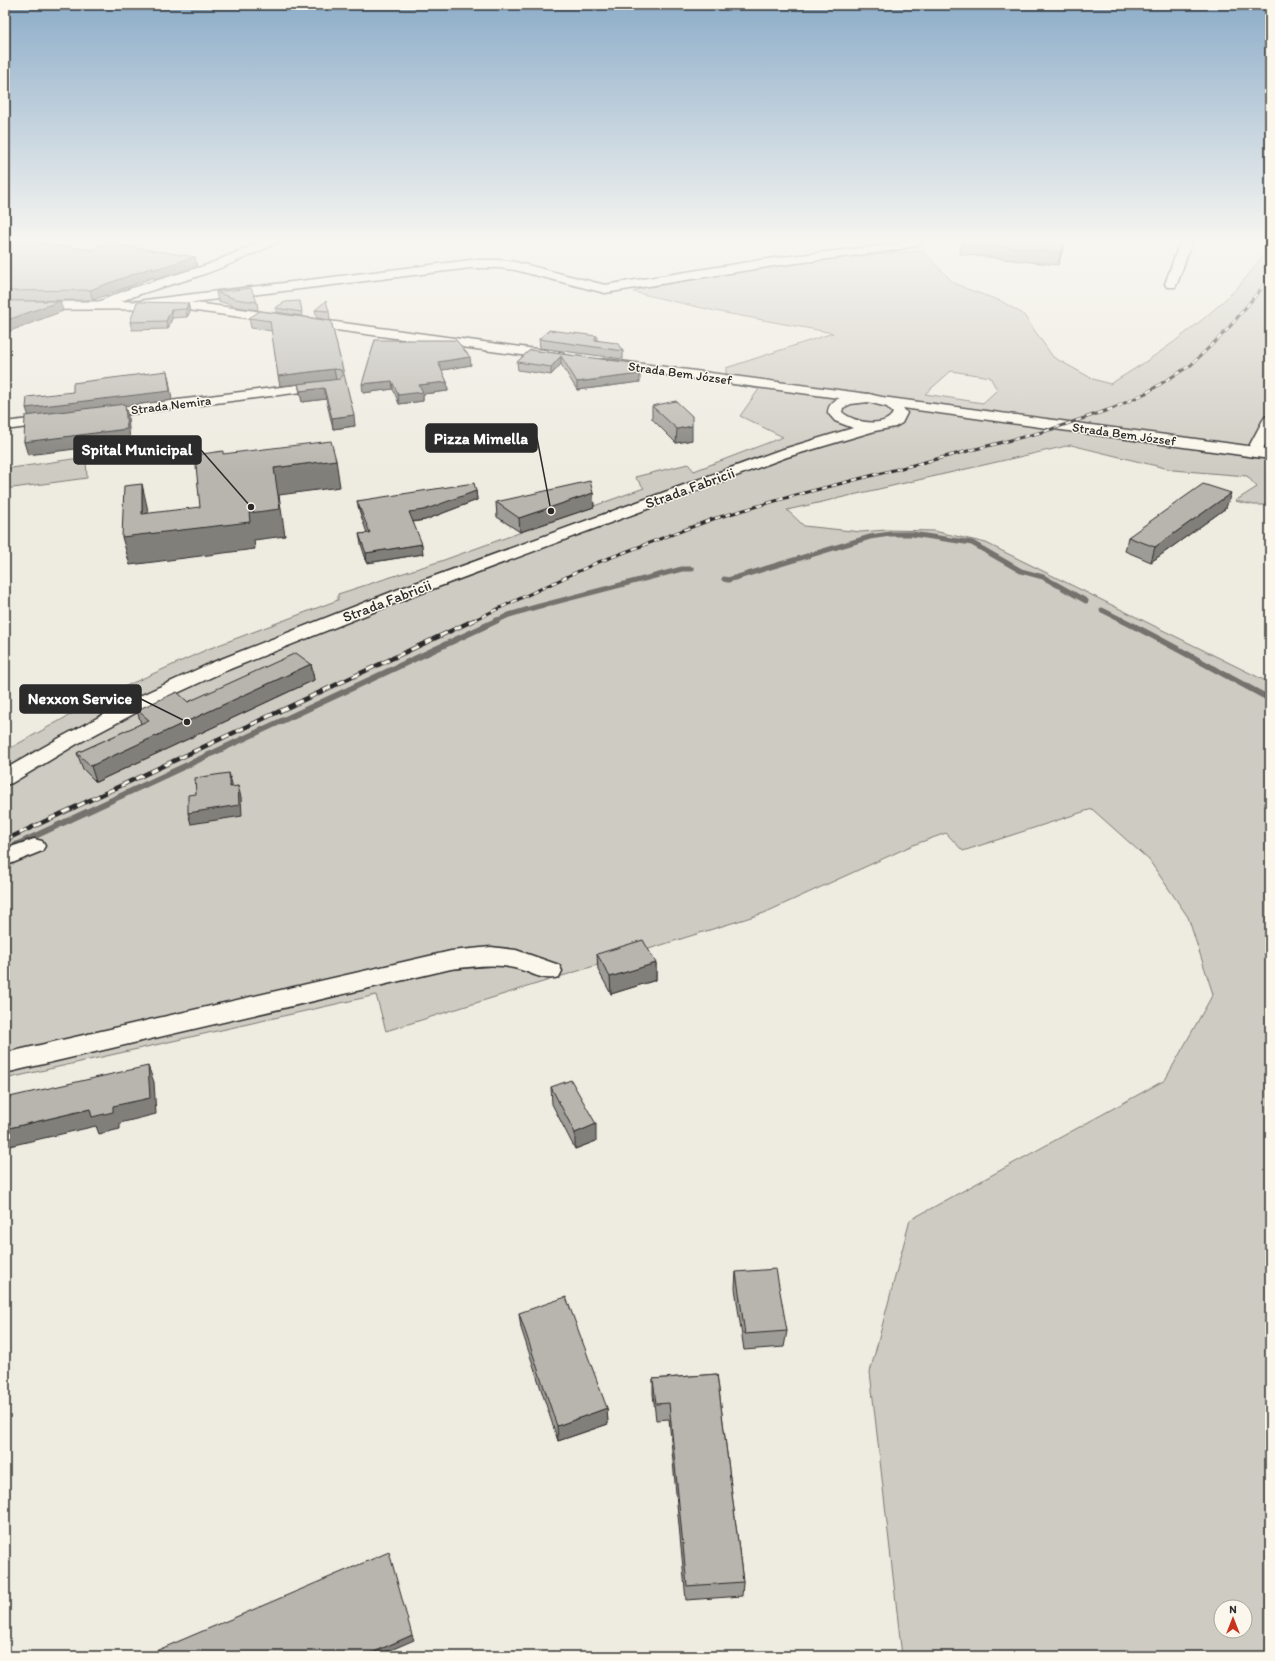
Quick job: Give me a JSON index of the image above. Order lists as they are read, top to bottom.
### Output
{
  "streets": {
    "main road": ["Strada Bem József", "Strada Nemira", "Strada Fabricii"]
  },
  "crossings": [
    ["Strada Bem József", "Strada Fabricii"]
  ],
  "places": ["Spital Municipal", "Pizza Mimella", "Nexxon Service"],
  "north": "top"
}
